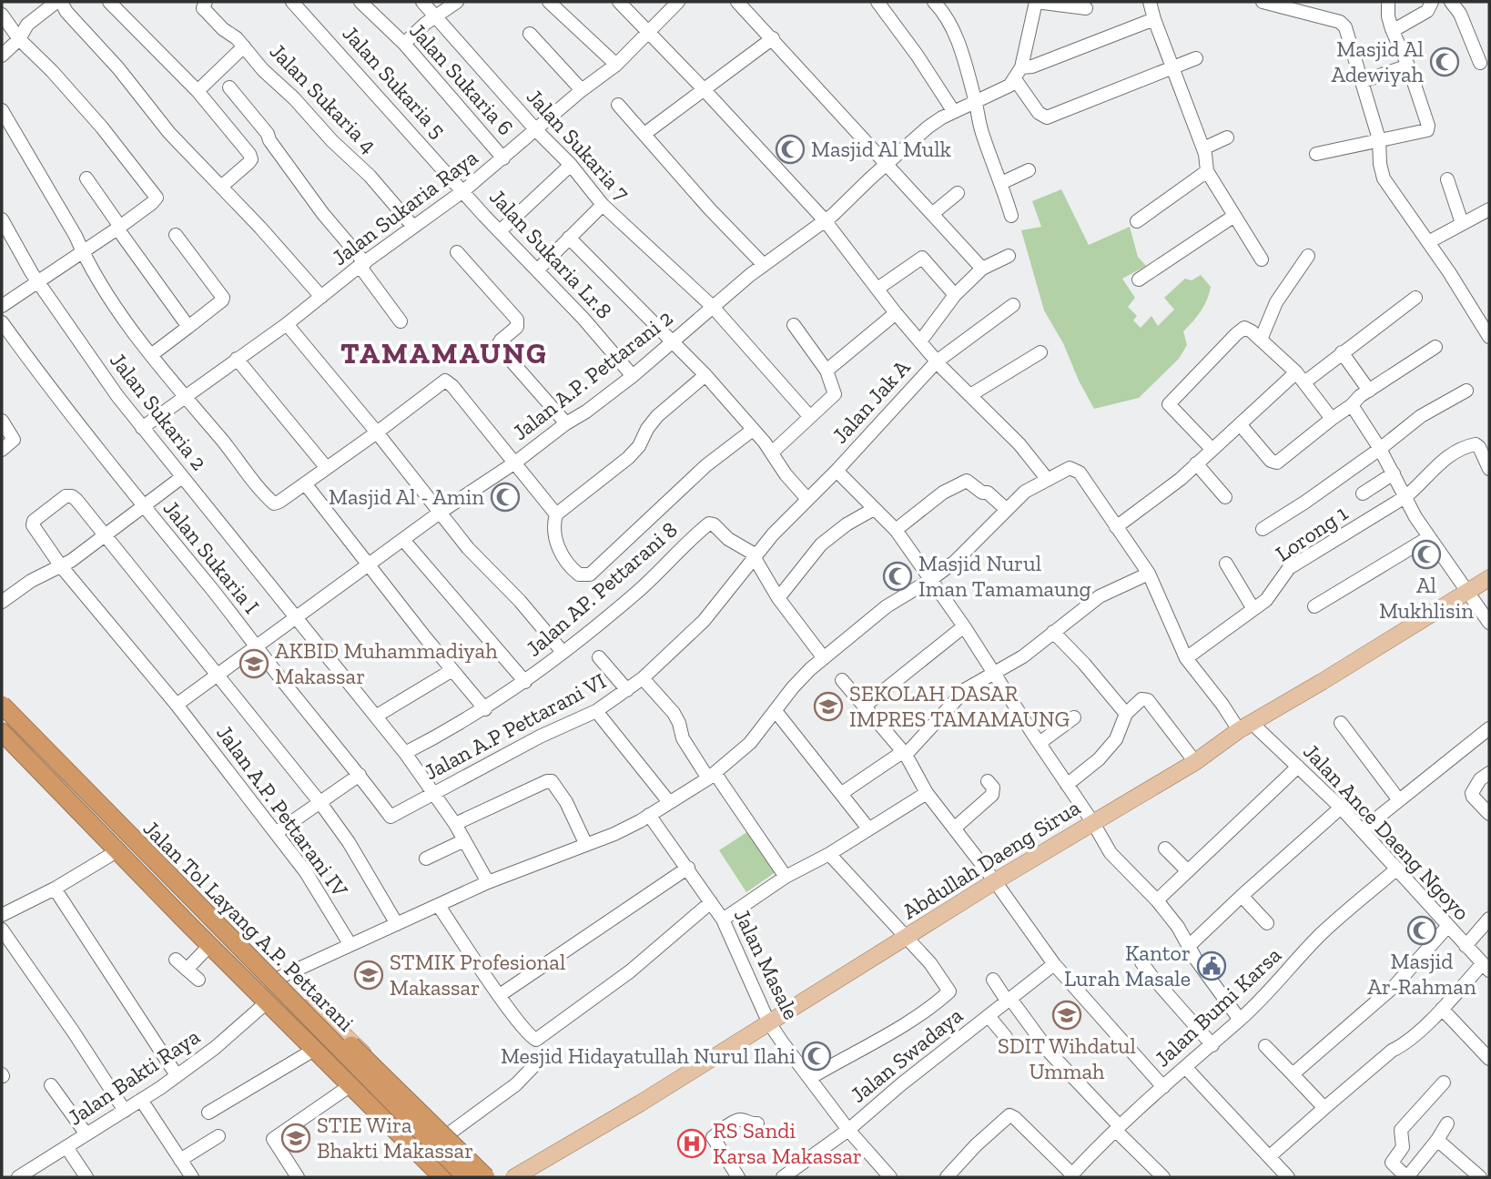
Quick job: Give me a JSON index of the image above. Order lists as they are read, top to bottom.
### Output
{
  "streets": {
    "highway": ["Jalan Tol Layang A.P. Pettarani"],
    "main road": ["Abdullah Daeng Sirua"],
    "street": [
      "Jalan Sukaria 6",
      "Jalan Sukaria 5",
      "Jalan Sukaria 4",
      "Jalan Sukaria 7",
      "Jalan Sukaria Raya",
      "Jalan Sukaria Lr.8",
      "Jalan A.P. Pettarani 2",
      "Jalan Jak A",
      "Jalan Sukaria 2",
      "Lorong 1",
      "Jalan Sukaria I",
      "Jalan AP. Pettarani 8",
      "Jalan A.P Pettarani VI",
      "Jalan A.P. Pettarani IV",
      "Jalan Ance Daeng Ngoyo",
      "Jalan Masale",
      "Jalan Bumi Karsa",
      "Jalan Swadaya",
      "Jalan Bakti Raya"
    ]
  },
  "crossings": [
    ["Jalan Sukaria 6", "Jalan Sukaria Raya"],
    ["Jalan Sukaria 5", "Jalan Sukaria Raya"],
    ["Jalan Sukaria 5", "Jalan Sukaria Lr.8"],
    ["Jalan Sukaria 4", "Jalan Sukaria Raya"],
    ["Jalan Sukaria 7", "Jalan Sukaria Raya"],
    ["Jalan Sukaria 7", "Jalan A.P. Pettarani 2"],
    ["Jalan Sukaria Raya", "Jalan Sukaria Lr.8"],
    ["Jalan Sukaria Raya", "Jalan Sukaria 2"],
    ["Jalan Sukaria Lr.8", "Jalan A.P. Pettarani 2"],
    ["Jalan A.P. Pettarani 2", "Jalan Sukaria 2"],
    ["Jalan A.P. Pettarani 2", "Jalan Sukaria I"],
    ["Jalan A.P. Pettarani 2", "Jalan A.P. Pettarani IV"],
    ["Jalan Jak A", "Jalan A.P Pettarani VI"],
    ["Jalan Sukaria 2", "Jalan AP. Pettarani 8"],
    ["Jalan Sukaria 2", "Jalan A.P Pettarani VI"],
    ["Lorong 1", "Jalan Ance Daeng Ngoyo"],
    ["Jalan Sukaria I", "Jalan A.P Pettarani VI"],
    ["Jalan AP. Pettarani 8", "Jalan A.P Pettarani VI"],
    ["Jalan Ance Daeng Ngoyo", "Abdullah Daeng Sirua"],
    ["Jalan Ance Daeng Ngoyo", "Jalan Bumi Karsa"],
    ["Abdullah Daeng Sirua", "Jalan Masale"],
    ["Jalan Masale", "Jalan Swadaya"]
  ],
  "districts": ["TAMAMAUNG"],
  "places": {
    "mosque": [
      "Masjid Al Adewiyah",
      "Masjid Al Mulk",
      "Masjid Al - Amin",
      "Al Mukhlisin",
      "Masjid Nurul Iman Tamamaung",
      "Masjid Ar-Rahman",
      "Mesjid Hidayatullah Nurul Ilahi"
    ],
    "school or university": [
      "AKBID Muhammadiyah Makassar",
      "SEKOLAH DASAR IMPRES TAMAMAUNG",
      "STMIK Profesional Makassar",
      "SDIT Wihdatul Ummah",
      "STIE Wira Bhakti Makassar"
    ],
    "public building": ["Kantor Lurah Masale"],
    "hospital": ["RS Sandi Karsa Makassar"]
  }
}
